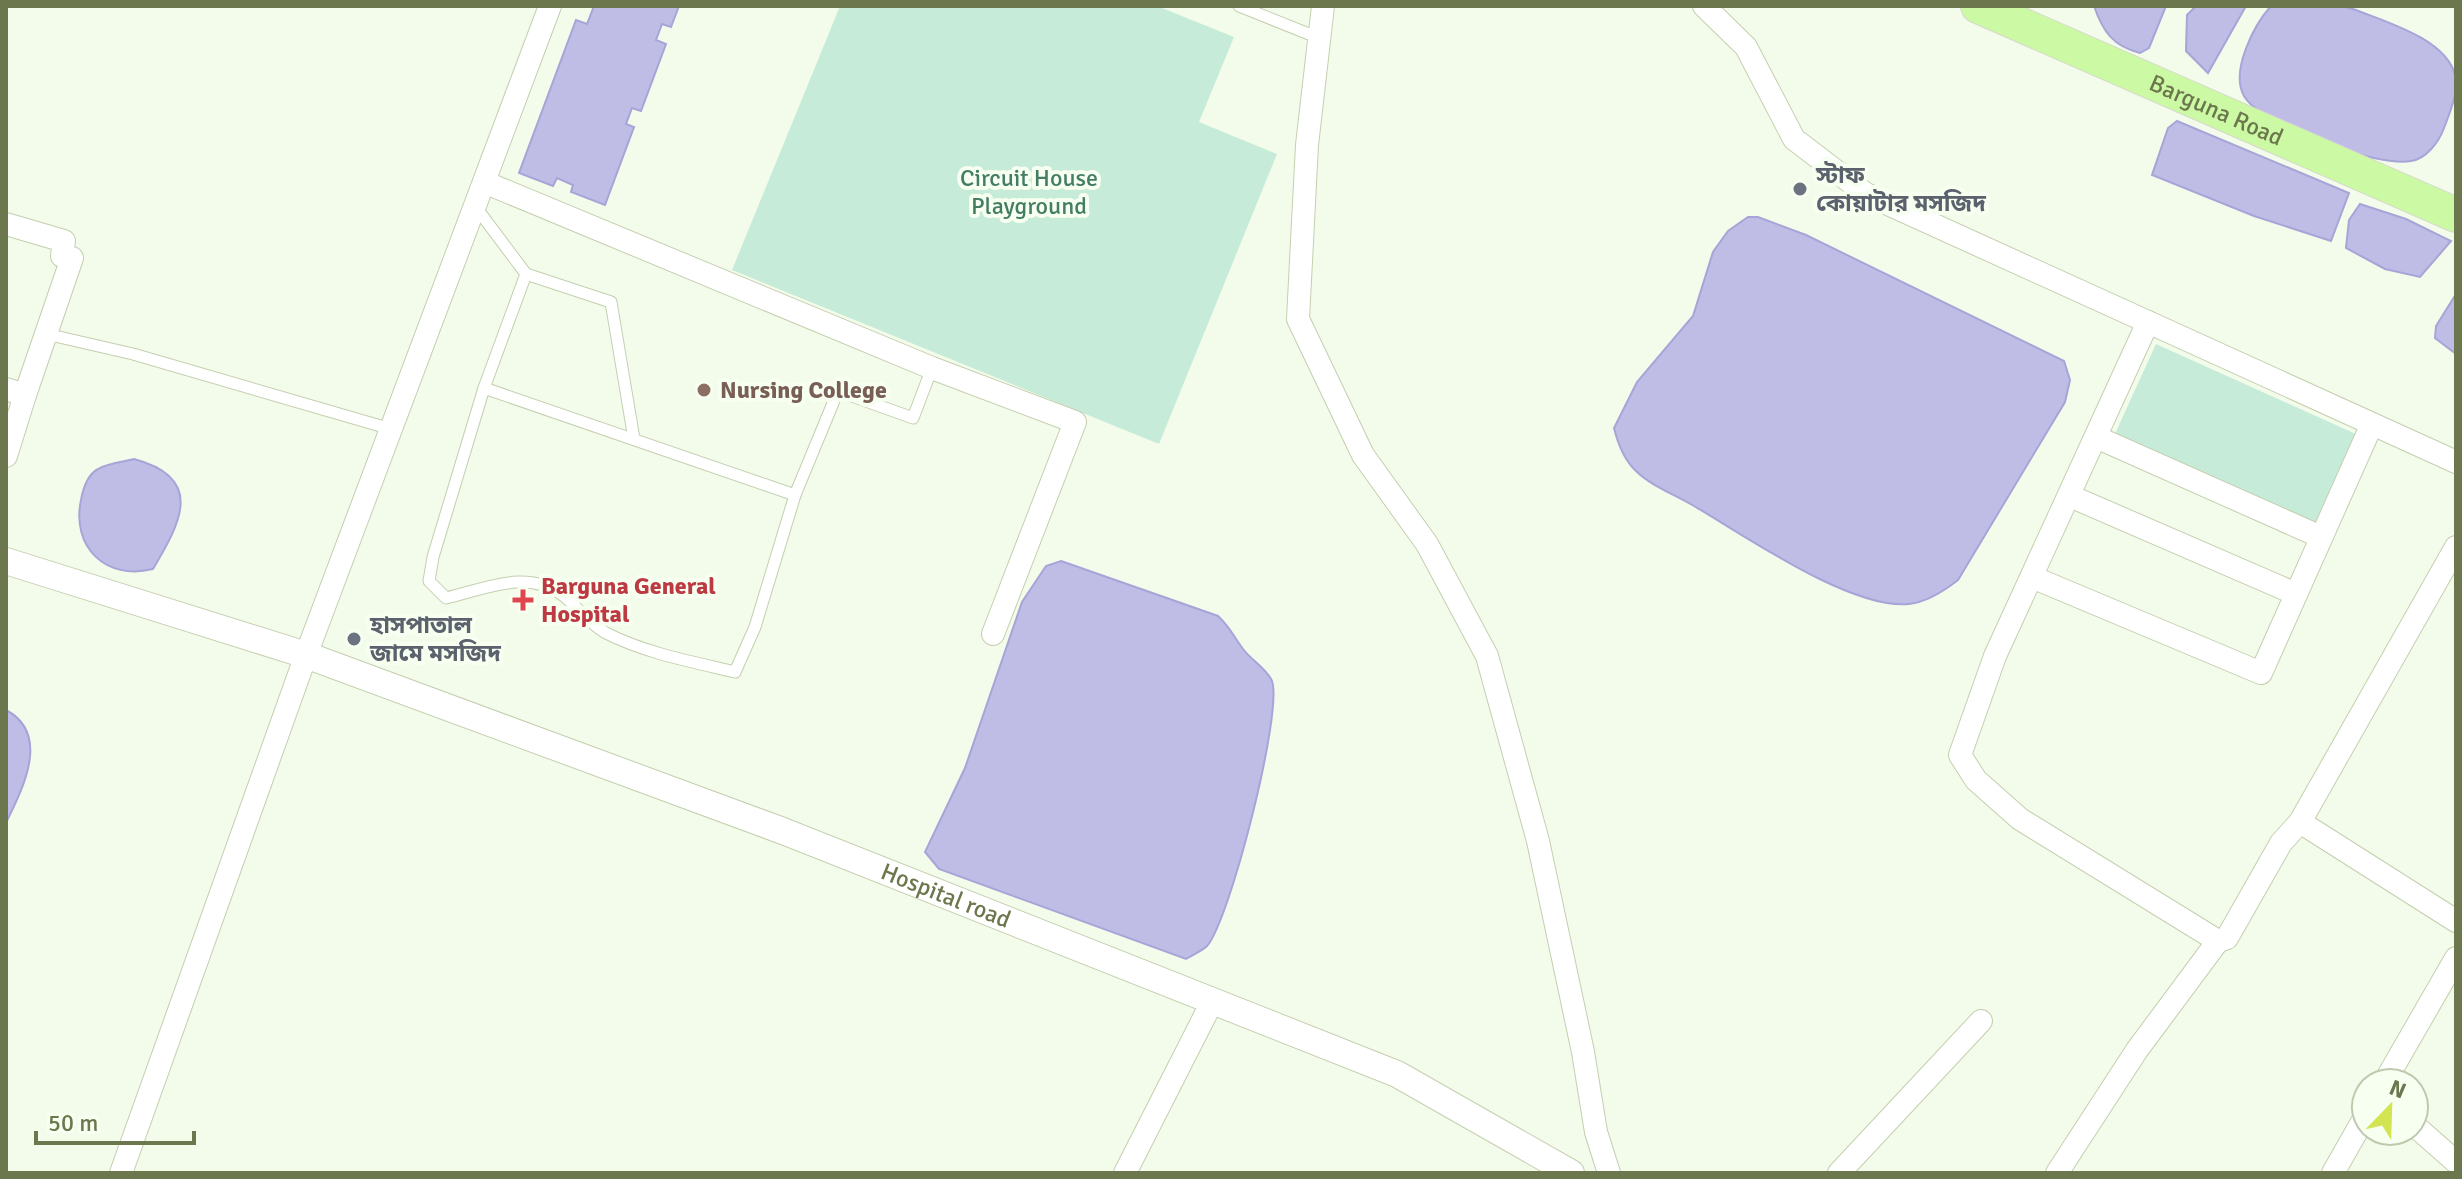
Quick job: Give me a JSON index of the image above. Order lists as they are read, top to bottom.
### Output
{
  "streets": {
    "main road": ["Barguna Road"],
    "street": ["Hospital road"]
  },
  "parks": ["Circuit House Playground"],
  "places": {
    "other": ["স্টাফ কোয়াটার মসজিদ", "Nursing College", "হাসপাতাল জামে মসজিদ"],
    "health": ["Barguna General Hospital"]
  },
  "scale_bar": "50 m",
  "north": "top right"
}
